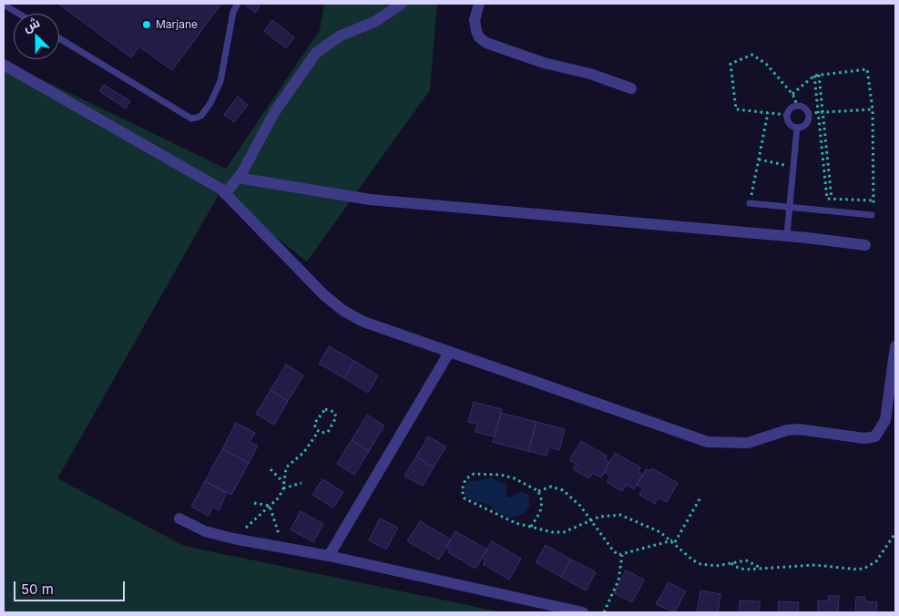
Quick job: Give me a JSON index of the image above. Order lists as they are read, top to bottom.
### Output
{
  "places": ["Marjane"],
  "scale_bar": "50 m",
  "north": "top left"
}
